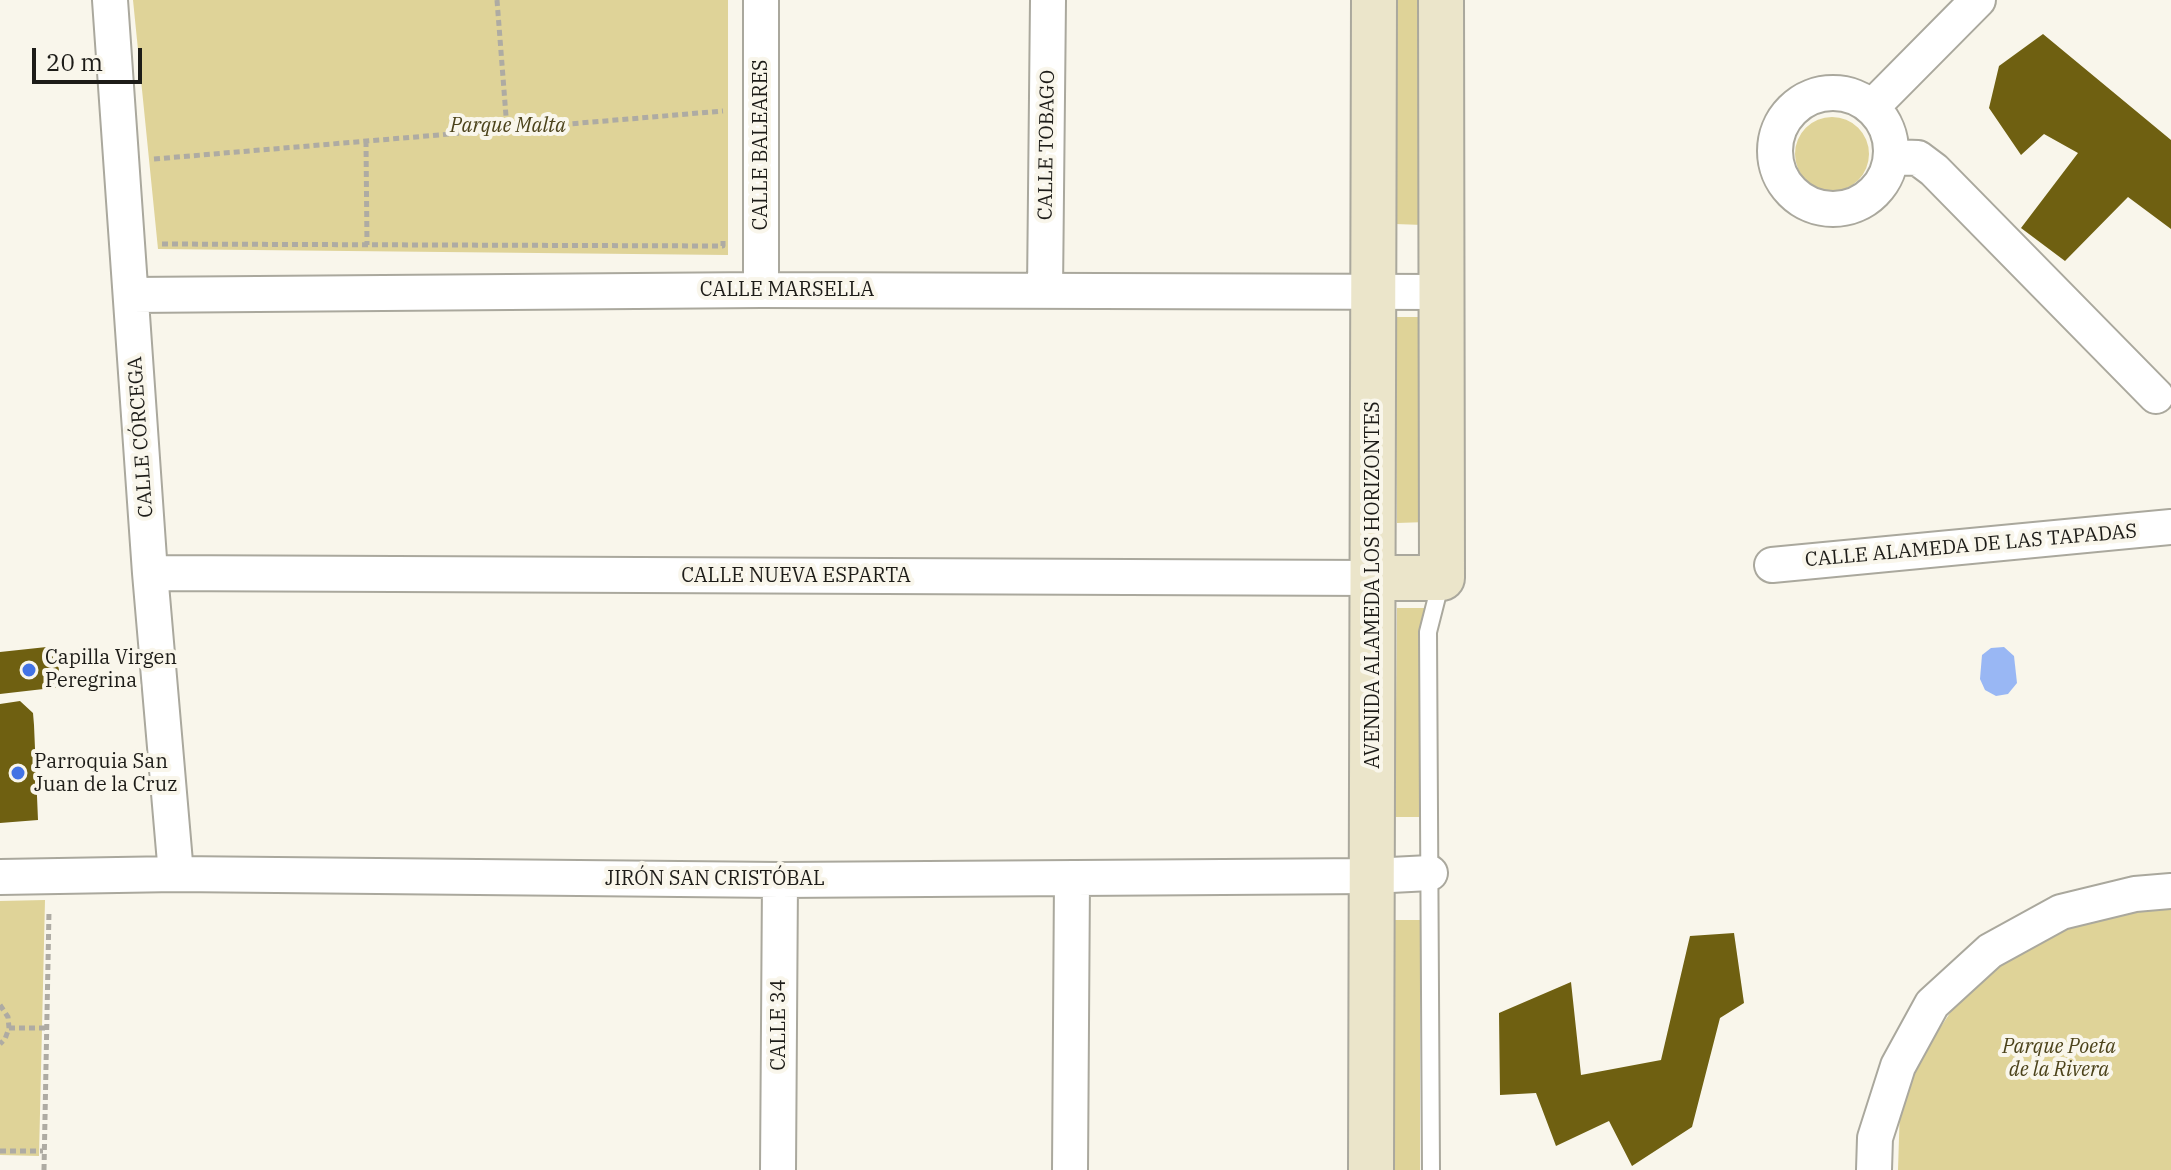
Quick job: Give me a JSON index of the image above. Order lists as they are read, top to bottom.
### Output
{
  "streets": {
    "main road": ["CALLE NUEVA ESPARTA", "AVENIDA ALAMEDA LOS HORIZONTES"],
    "street": [
      "CALLE BALEARES",
      "CALLE TOBAGO",
      "CALLE MARSELLA",
      "CALLE CÓRCEGA",
      "CALLE ALAMEDA DE LAS TAPADAS",
      "JIRÓN SAN CRISTÓBAL",
      "CALLE 34"
    ]
  },
  "crossings": [
    ["CALLE BALEARES", "CALLE MARSELLA"],
    ["CALLE TOBAGO", "CALLE MARSELLA"],
    ["CALLE MARSELLA", "CALLE CÓRCEGA"],
    ["CALLE MARSELLA", "AVENIDA ALAMEDA LOS HORIZONTES"],
    ["CALLE CÓRCEGA", "CALLE NUEVA ESPARTA"],
    ["CALLE CÓRCEGA", "JIRÓN SAN CRISTÓBAL"],
    ["CALLE NUEVA ESPARTA", "AVENIDA ALAMEDA LOS HORIZONTES"],
    ["AVENIDA ALAMEDA LOS HORIZONTES", "JIRÓN SAN CRISTÓBAL"],
    ["JIRÓN SAN CRISTÓBAL", "CALLE 34"]
  ],
  "parks": ["Parque Malta", "Parque Poeta de la Rivera"],
  "places": ["Capilla Virgen Peregrina", "Parroquia San Juan de la Cruz"],
  "scale_bar": "20 m"
}
